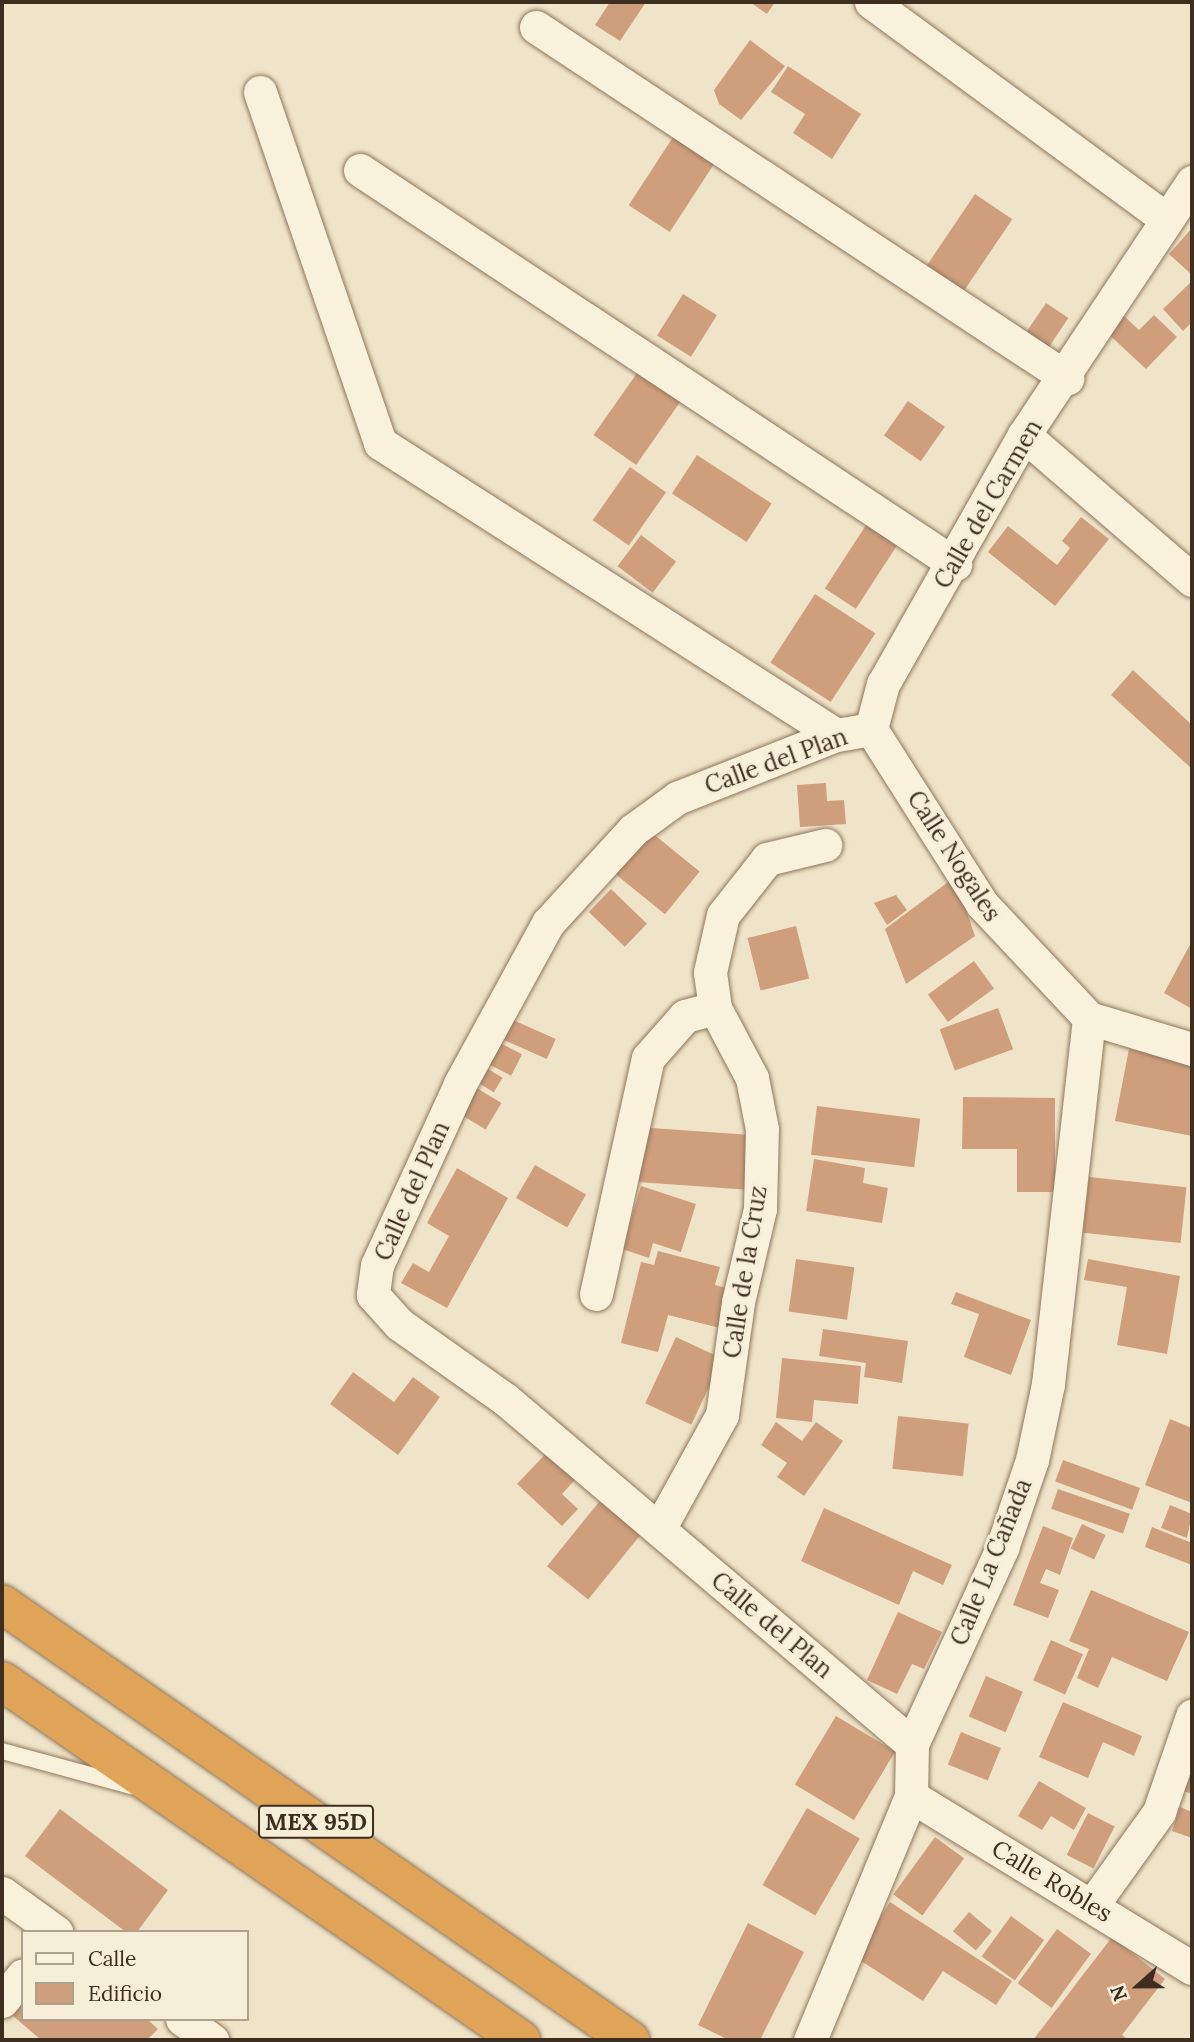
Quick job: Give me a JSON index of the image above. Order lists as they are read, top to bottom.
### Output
{
  "streets": {
    "highway": ["MEX 95D"],
    "street": [
      "Calle del Carmen",
      "Calle del Plan",
      "Calle Nogales",
      "Calle de la Cruz",
      "Calle La Cañada",
      "Calle Robles"
    ]
  },
  "crossings": [
    ["Calle del Carmen", "Calle del Plan"],
    ["Calle del Carmen", "Calle Nogales"],
    ["Calle del Plan", "Calle Nogales"],
    ["Calle del Plan", "Calle de la Cruz"],
    ["Calle del Plan", "Calle La Cañada"],
    ["Calle Nogales", "Calle La Cañada"],
    ["Calle La Cañada", "Calle Robles"]
  ],
  "legend": ["Calle", "Edificio"],
  "north": "left"
}
